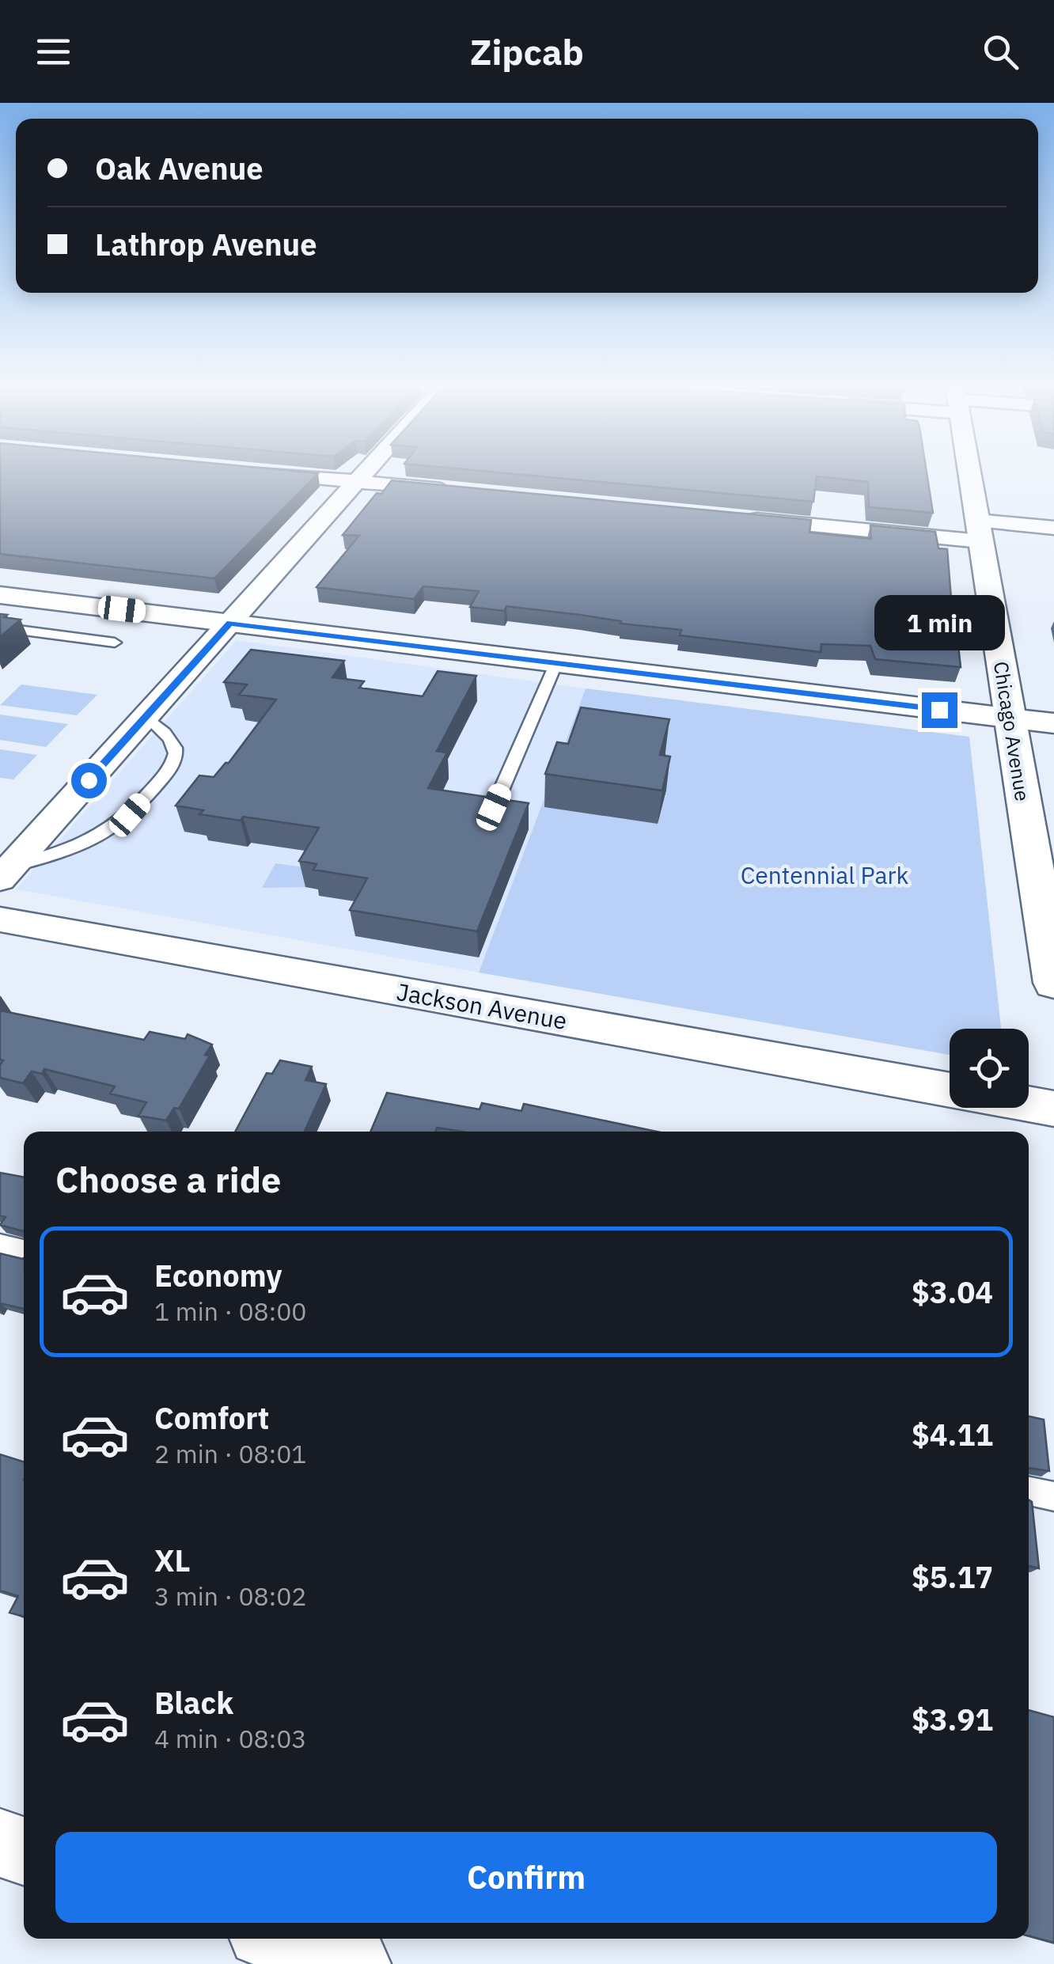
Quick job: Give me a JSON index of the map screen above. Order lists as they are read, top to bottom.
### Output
{
  "streets": {
    "main road": ["Chicago Avenue"],
    "street": ["Jackson Avenue"]
  },
  "parks": ["Centennial Park"],
  "page": {
    "header": "Zipcab",
    "banner": ["Oak Avenue", "Lathrop Avenue"],
    "bubble": "1 min",
    "heading": "Choose a ride",
    "list": [
      {
        "name": "Economy",
        "note": "1 min · 08:00",
        "value": "$3.04"
      },
      {
        "name": "Comfort",
        "note": "2 min · 08:01",
        "value": "$4.11"
      },
      {
        "name": "XL",
        "note": "3 min · 08:02",
        "value": "$5.17"
      },
      {
        "name": "Black",
        "note": "4 min · 08:03",
        "value": "$3.91"
      }
    ],
    "buttons": "Confirm"
  }
}
